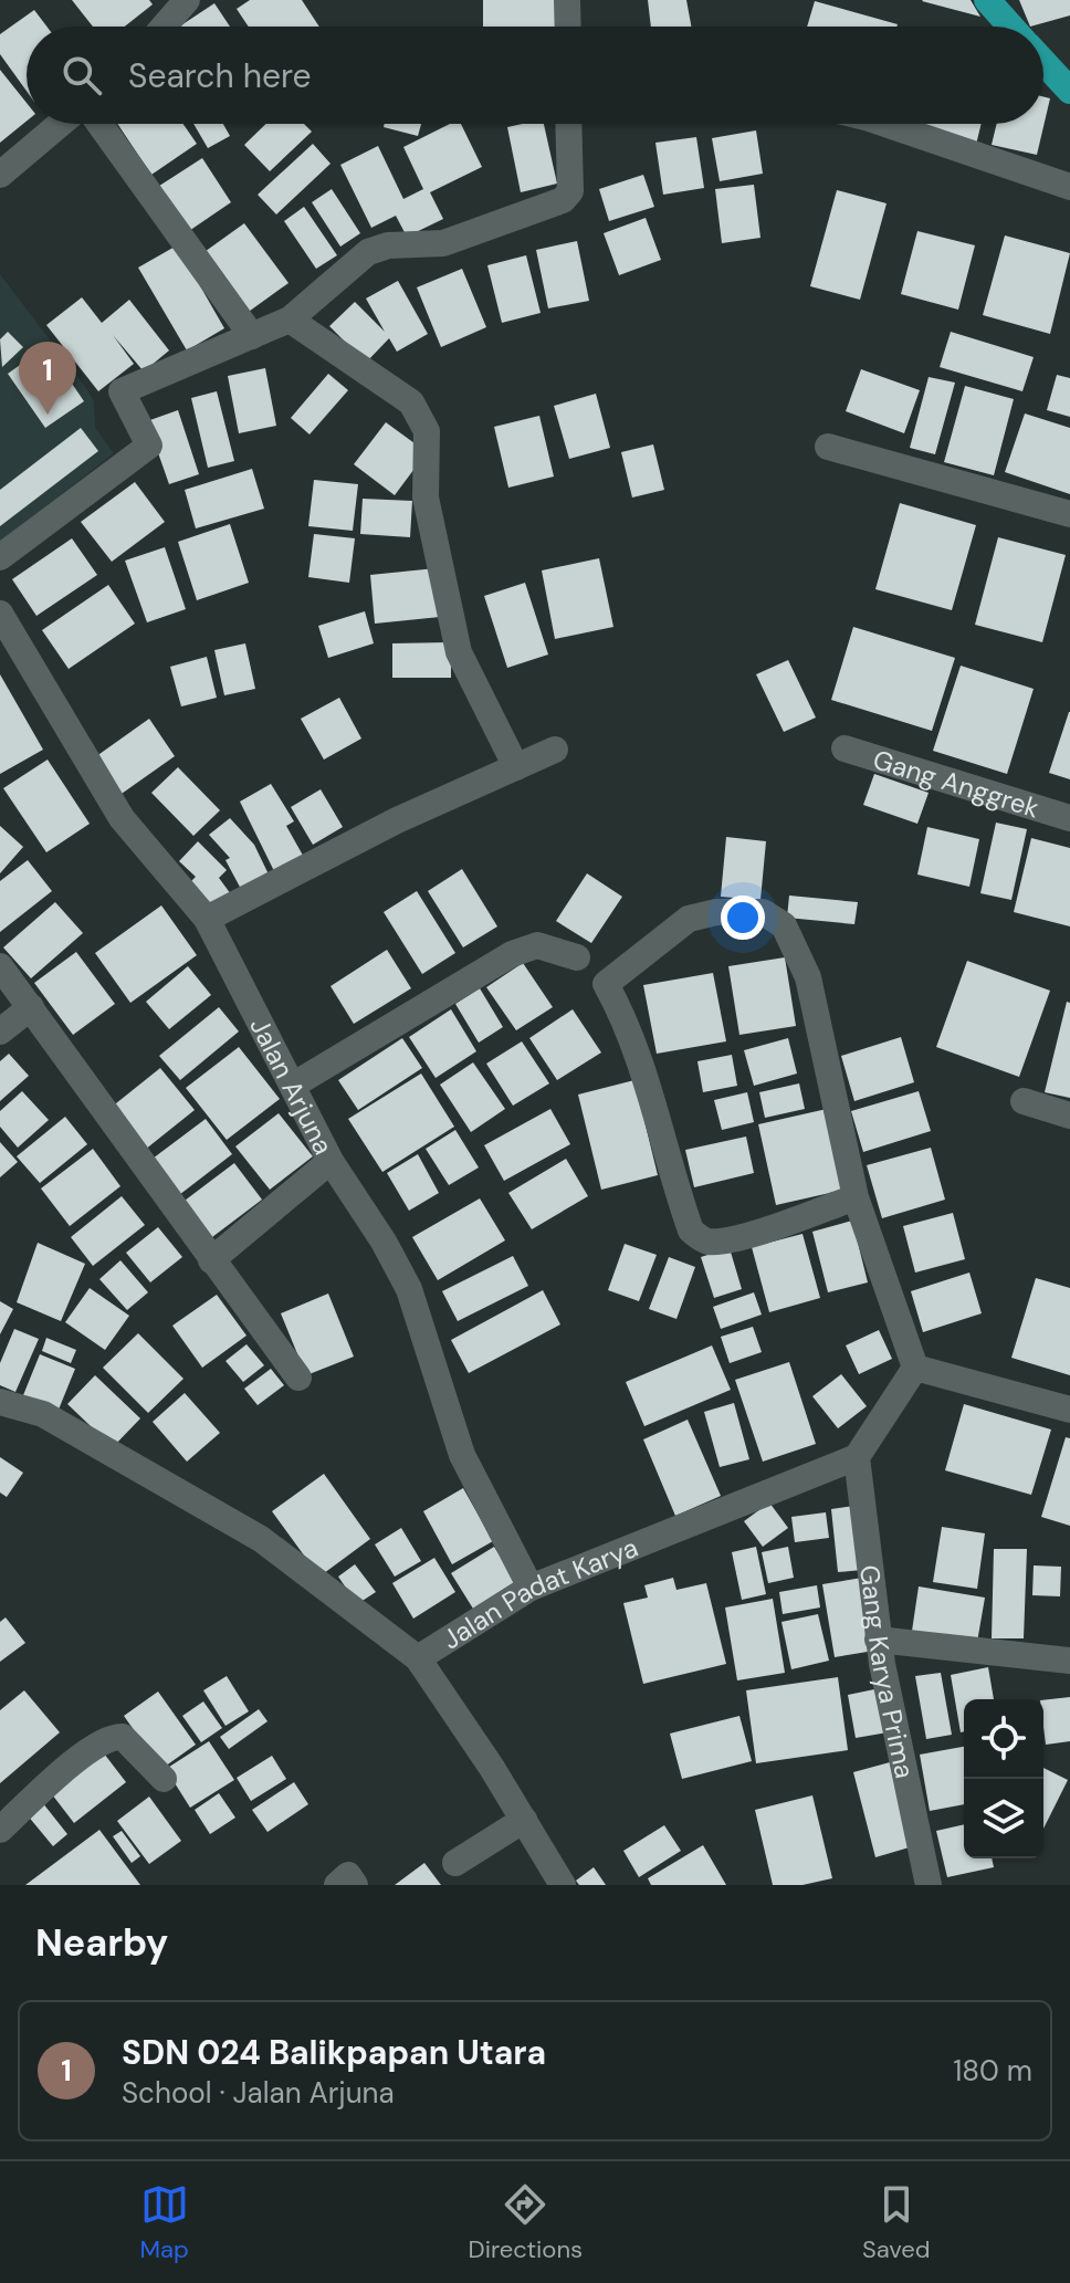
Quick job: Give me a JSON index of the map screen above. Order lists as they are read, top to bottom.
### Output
{
  "streets": {
    "street": [
      "Gang Anggrek",
      "Jalan Arjuna",
      "Jalan Padat Karya",
      "Gang Karya Prima"
    ]
  },
  "crossings": [
    ["Jalan Arjuna", "Jalan Padat Karya"],
    ["Jalan Padat Karya", "Gang Karya Prima"]
  ],
  "page": {
    "search": "Search here",
    "pins": "1",
    "heading": "Nearby",
    "list": [
      {
        "mark": "1",
        "name": "SDN 024 Balikpapan Utara",
        "note": "School · Jalan Arjuna",
        "value": "180 m"
      }
    ],
    "nav": ["Map", "Directions", "Saved"]
  }
}
